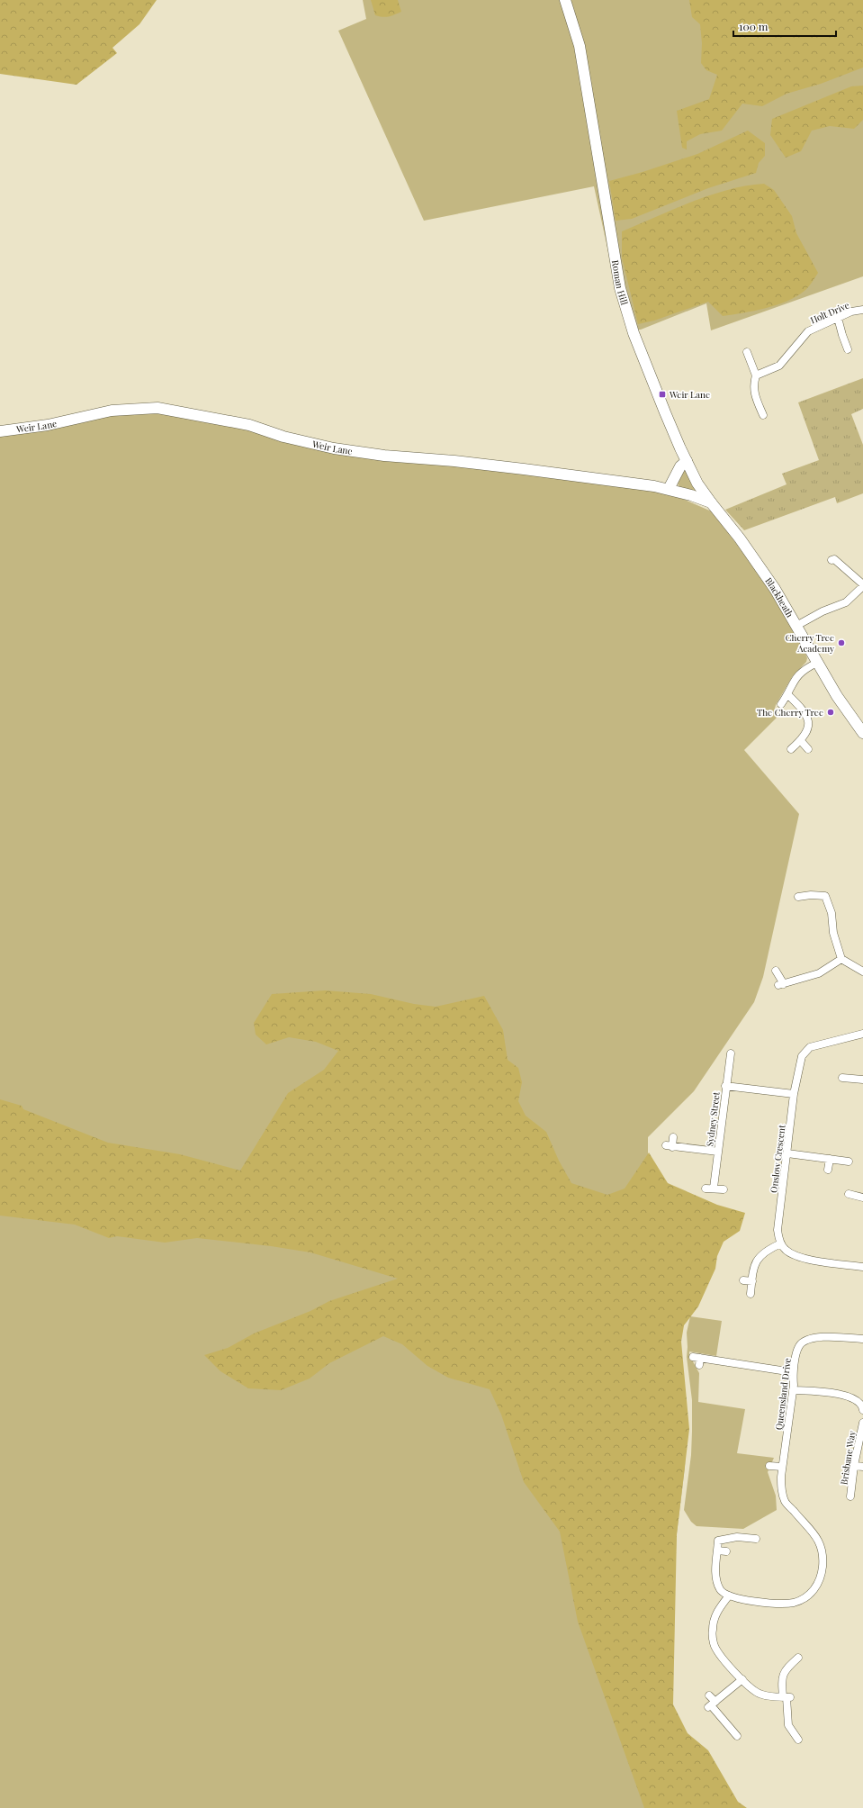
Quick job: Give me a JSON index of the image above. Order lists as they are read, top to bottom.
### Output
{
  "streets": {
    "main road": ["Roman Hill", "Weir Lane", "Blackheath"],
    "street": [
      "Holt Drive",
      "Sydney Street",
      "Onslow Crescent",
      "Queensland Drive",
      "Brisbane Way"
    ]
  },
  "crossings": [
    ["Roman Hill", "Weir Lane"],
    ["Roman Hill", "Blackheath"],
    ["Weir Lane", "Blackheath"]
  ],
  "places": {
    "transit": ["Weir Lane"],
    "other": ["Cherry Tree Academy", "The Cherry Tree"]
  },
  "scale_bar": "100 m"
}
